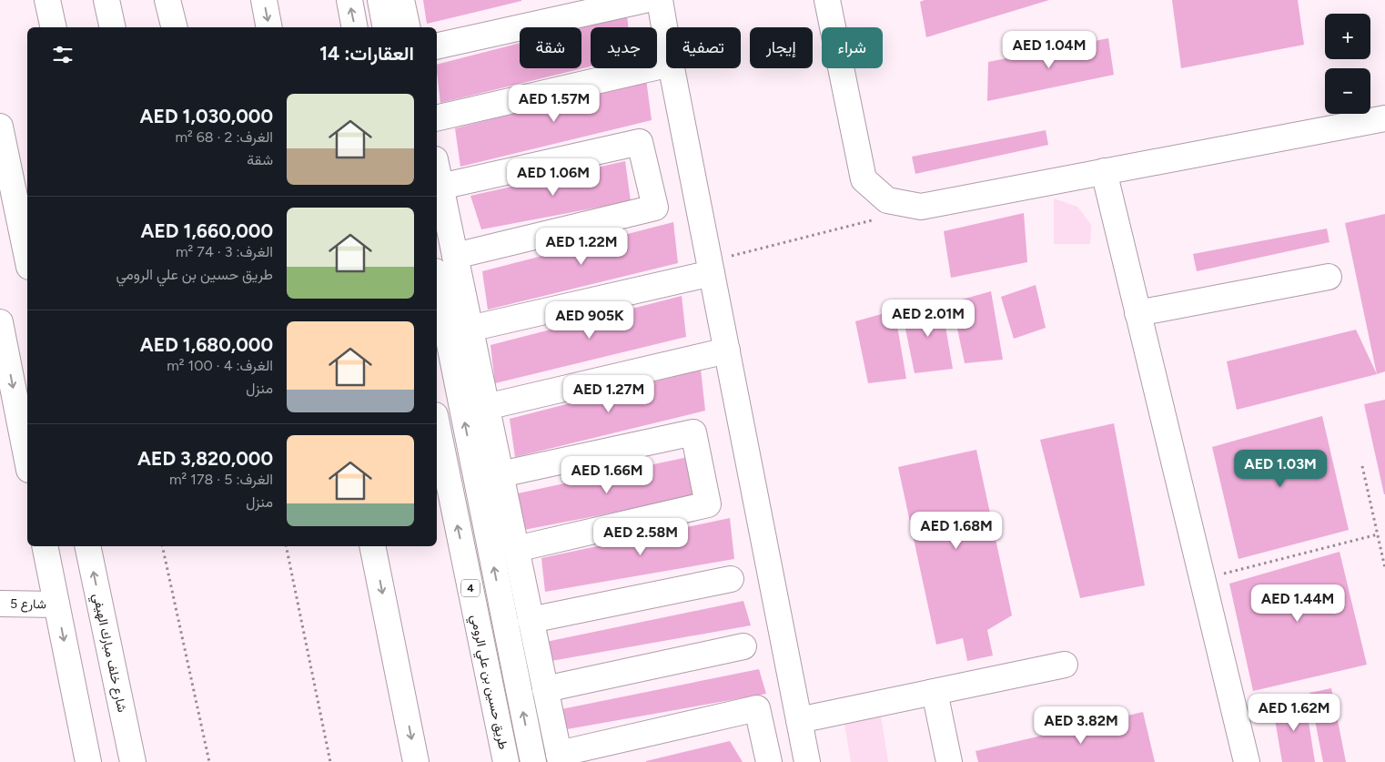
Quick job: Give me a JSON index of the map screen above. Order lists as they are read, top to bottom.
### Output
{
  "streets": {
    "main road": [
      "4",
      "شارع 5",
      "شارع خلف مبارك الهيفي",
      "طريق حسين بن علي الرومي"
    ]
  },
  "page": {
    "map_buttons": ["+", "−"],
    "chip": [
      "شراء",
      "إيجار",
      "تصفية",
      "جديد",
      "شقة"
    ],
    "heading": "العقارات: 14",
    "price": [
      "AED 1.04M",
      "AED 1.57M",
      "AED 1.06M",
      "AED 1.22M",
      "AED 2.01M",
      "AED 905K",
      "AED 1.27M",
      "AED 1.03M",
      "AED 1.66M",
      "AED 1.68M",
      "AED 2.58M",
      "AED 1.44M",
      "AED 1.62M",
      "AED 3.82M"
    ],
    "list": [
      {
        "name": "AED 1,030,000",
        "note": "الغرف: 2 · 68 m² · شقة"
      },
      {
        "name": "AED 1,660,000",
        "note": "الغرف: 3 · 74 m² · طريق حسين بن علي الرومي"
      },
      {
        "name": "AED 1,680,000",
        "note": "الغرف: 4 · 100 m² · منزل"
      },
      {
        "name": "AED 3,820,000",
        "note": "الغرف: 5 · 178 m² · منزل"
      }
    ]
  }
}
